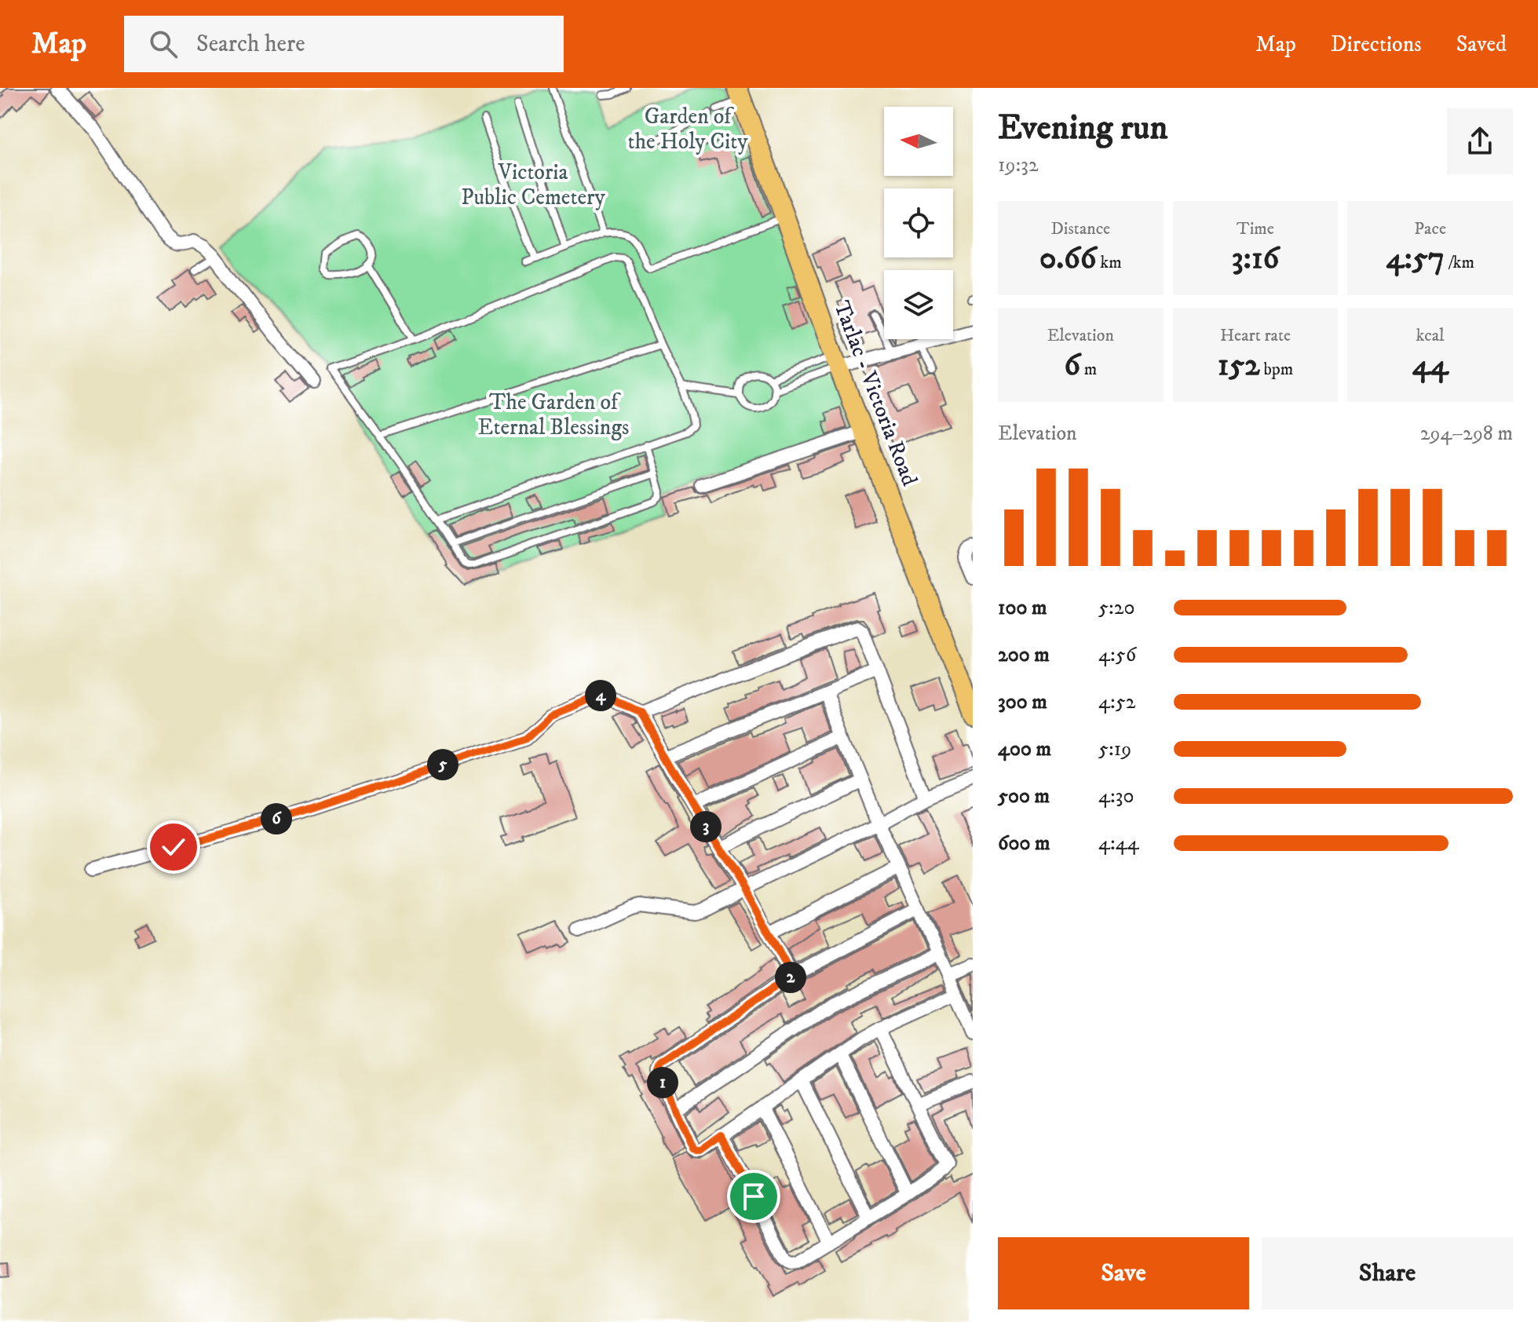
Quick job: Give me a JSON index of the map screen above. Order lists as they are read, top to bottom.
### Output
{
  "streets": {
    "main road": ["Tarlac - Victoria Road"]
  },
  "parks": ["Garden of the Holy City", "Victoria Public Cemetery", "The Garden of Eternal Blessings"],
  "north": "left",
  "page": {
    "header": "Map",
    "search": "Search here",
    "nav": ["Map", "Directions", "Saved"],
    "heading": ["Evening run", "19:32"],
    "stats": [
      ["Distance", "0.66 km"],
      ["Time", "3:16"],
      ["Pace", "4:57 /km"],
      ["Elevation", "6 m"],
      ["Heart rate", "152 bpm"],
      ["kcal", "44"]
    ],
    "chart": ["Elevation", "294–298 m"],
    "list": [
      {
        "name": "100 m",
        "note": "5:20"
      },
      {
        "name": "200 m",
        "note": "4:56"
      },
      {
        "name": "300 m",
        "note": "4:52"
      },
      {
        "name": "400 m",
        "note": "5:19"
      },
      {
        "name": "500 m",
        "note": "4:30"
      },
      {
        "name": "600 m",
        "note": "4:44"
      }
    ],
    "pins": [
      "4",
      "5",
      "6",
      "3",
      "2",
      "1"
    ],
    "buttons": ["Save", "Share"]
  }
}
